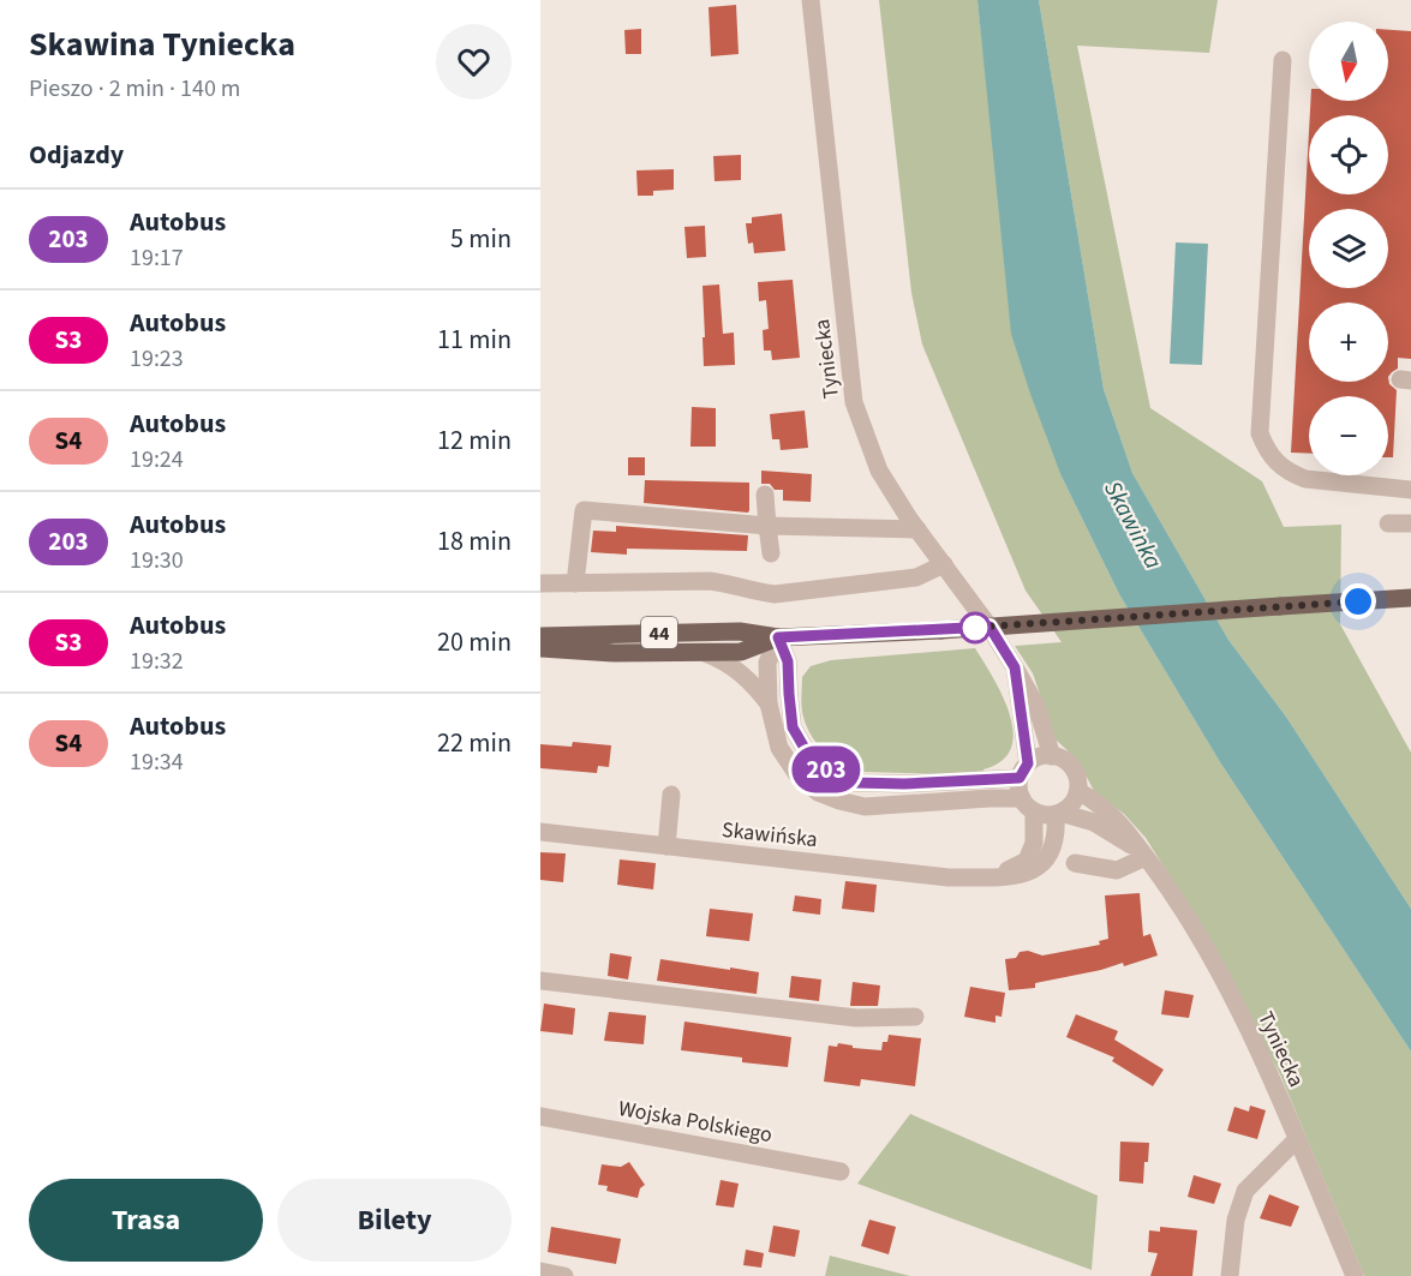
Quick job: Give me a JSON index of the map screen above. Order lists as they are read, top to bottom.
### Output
{
  "streets": {
    "main road": ["44"],
    "street": ["Tyniecka", "Skawińska", "Wojska Polskiego"]
  },
  "crossings": [
    ["Tyniecka", "Skawińska"]
  ],
  "water": ["Skawinka"],
  "lines": ["bus line 203"],
  "north": "bottom",
  "page": {
    "heading": [
      ["Skawina Tyniecka", "Pieszo · 2 min · 140 m"],
      "Odjazdy"
    ],
    "on_map": "203",
    "map_buttons": ["+", "−"],
    "list": [
      {
        "mark": "203",
        "name": "Autobus",
        "note": "19:17",
        "value": "5 min"
      },
      {
        "mark": "S3",
        "name": "Autobus",
        "note": "19:23",
        "value": "11 min"
      },
      {
        "mark": "S4",
        "name": "Autobus",
        "note": "19:24",
        "value": "12 min"
      },
      {
        "mark": "203",
        "name": "Autobus",
        "note": "19:30",
        "value": "18 min"
      },
      {
        "mark": "S3",
        "name": "Autobus",
        "note": "19:32",
        "value": "20 min"
      },
      {
        "mark": "S4",
        "name": "Autobus",
        "note": "19:34",
        "value": "22 min"
      }
    ],
    "buttons": ["Trasa", "Bilety"]
  }
}
